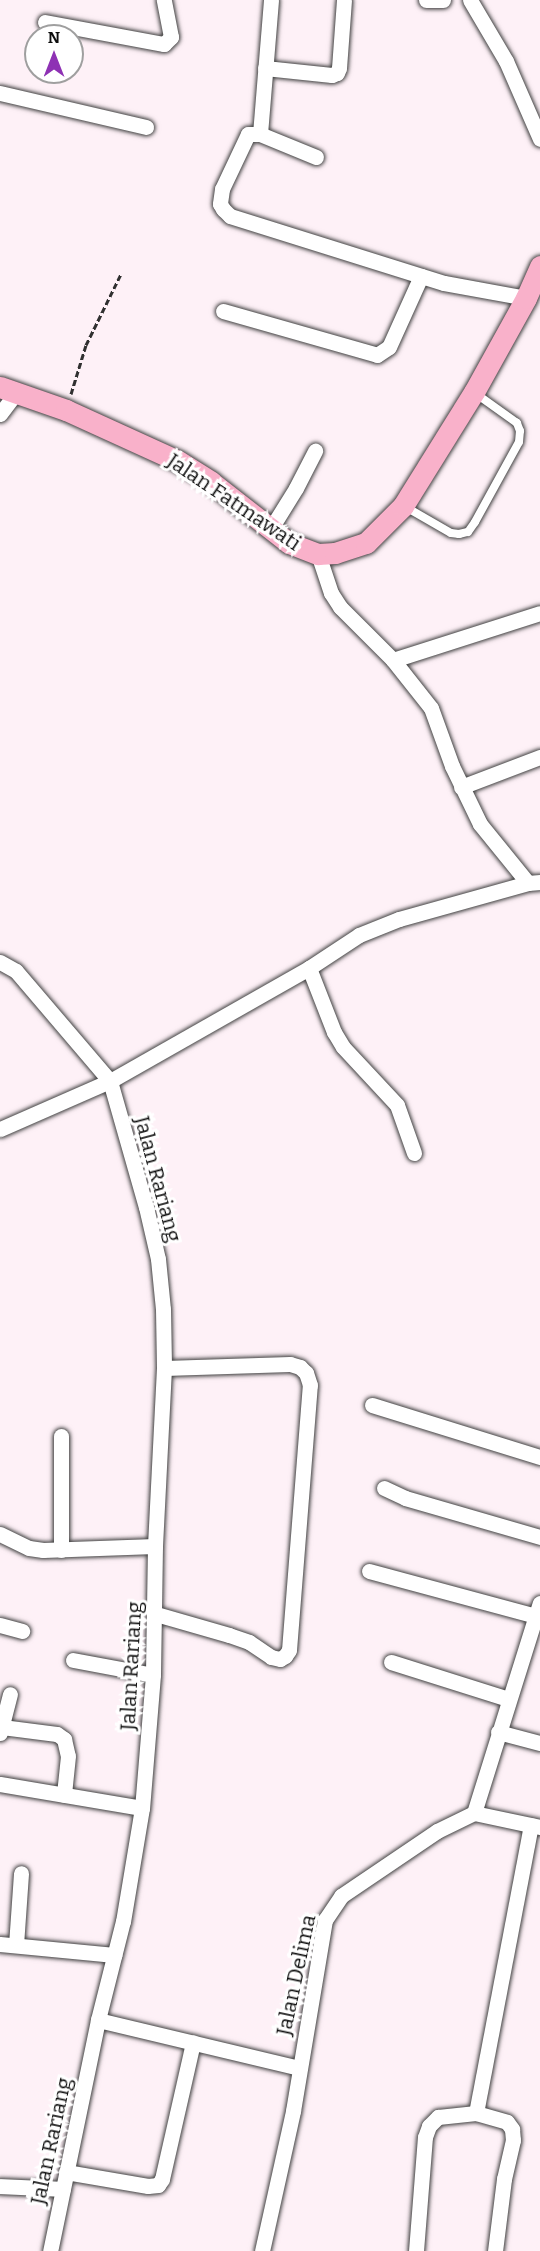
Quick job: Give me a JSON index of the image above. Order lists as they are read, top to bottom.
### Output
{
  "streets": {
    "street": ["Jalan Fatmawati", "Jalan Rariang", "Jalan Delima"]
  },
  "north": "top"
}
